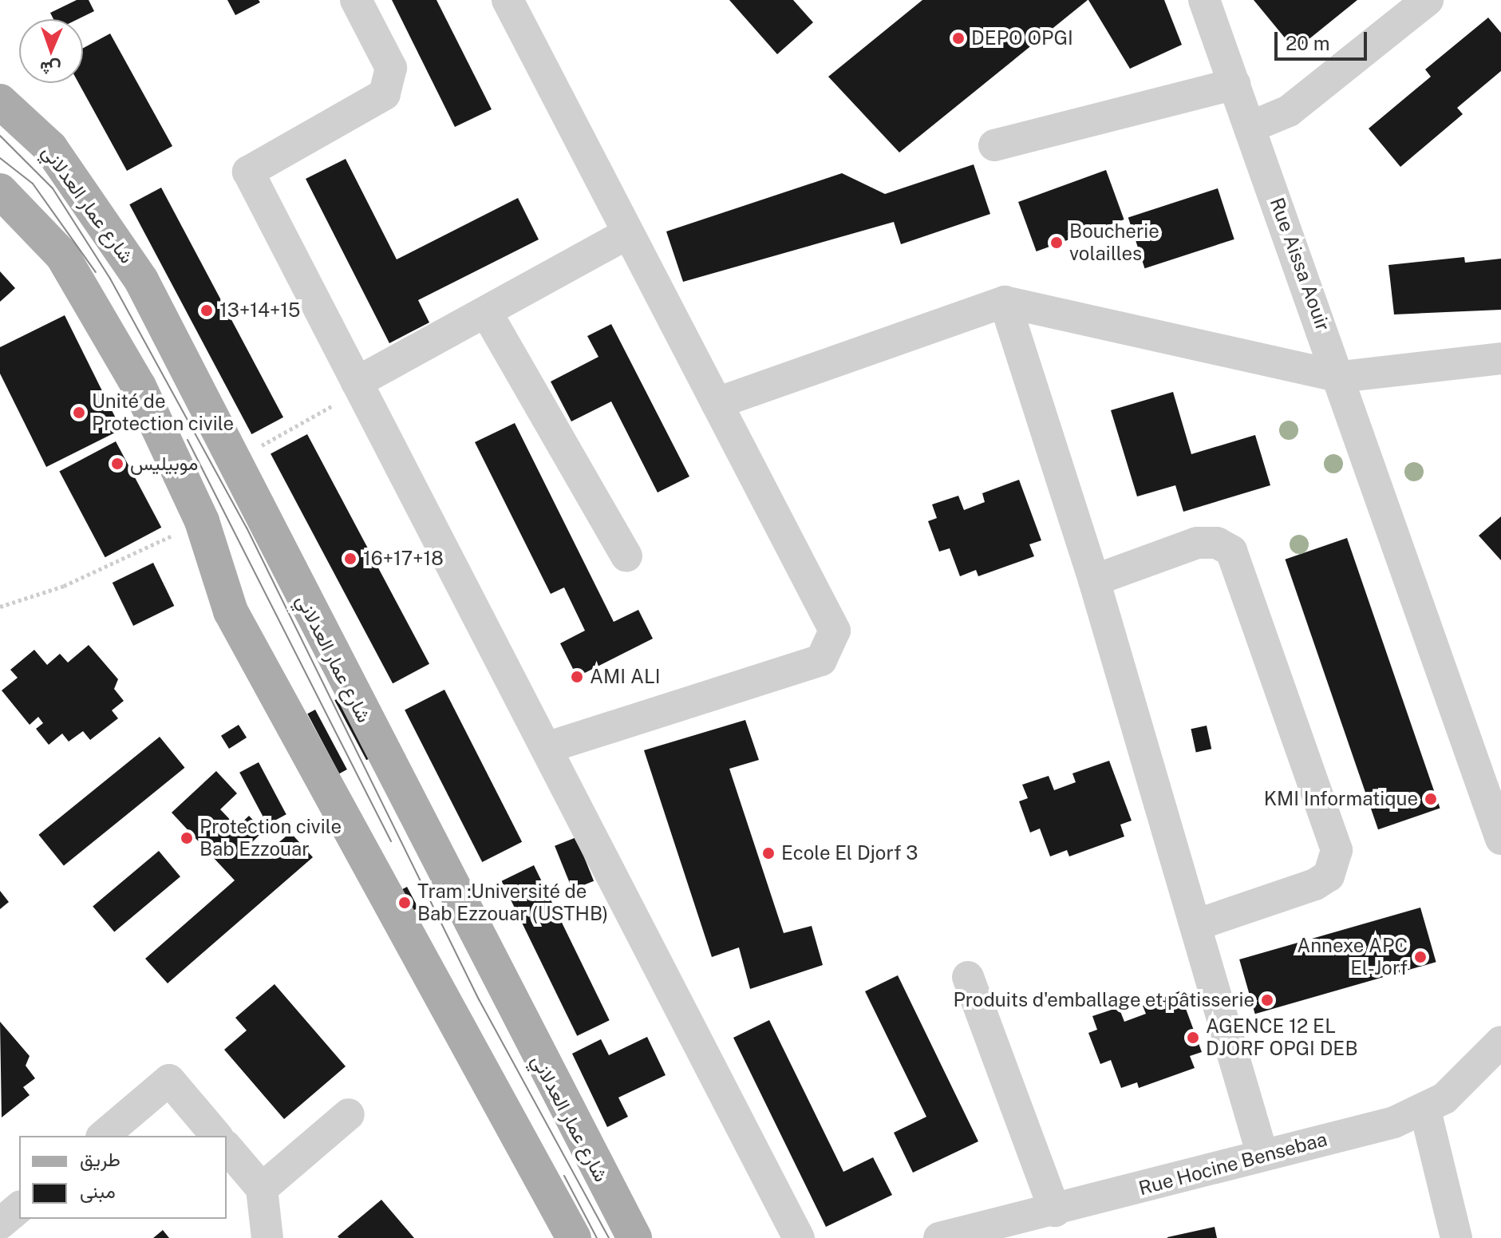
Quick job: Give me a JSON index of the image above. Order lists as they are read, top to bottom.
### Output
{
  "streets": {
    "main road": ["شارع عمار العدلاني"],
    "street": ["Rue Aissa Aouir", "Rue Hocine Bensebaa"]
  },
  "places": [
    "DEPO OPGI",
    "Boucherie volailles",
    "13+14+15",
    "Unité de Protection civile",
    "موبيليس",
    "16+17+18",
    "AMI ALI",
    "KMI Informatique",
    "Protection civile Bab Ezzouar",
    "Ecole El Djorf 3",
    "Tram :Université de Bab Ezzouar (USTHB)",
    "Annexe APC El-Jorf",
    "Produits d'emballage et pâtisserie",
    "AGENCE 12 EL DJORF OPGI DEB"
  ],
  "legend": ["طريق", "مبنى"],
  "scale_bar": "20 m",
  "north": "bottom"
}
